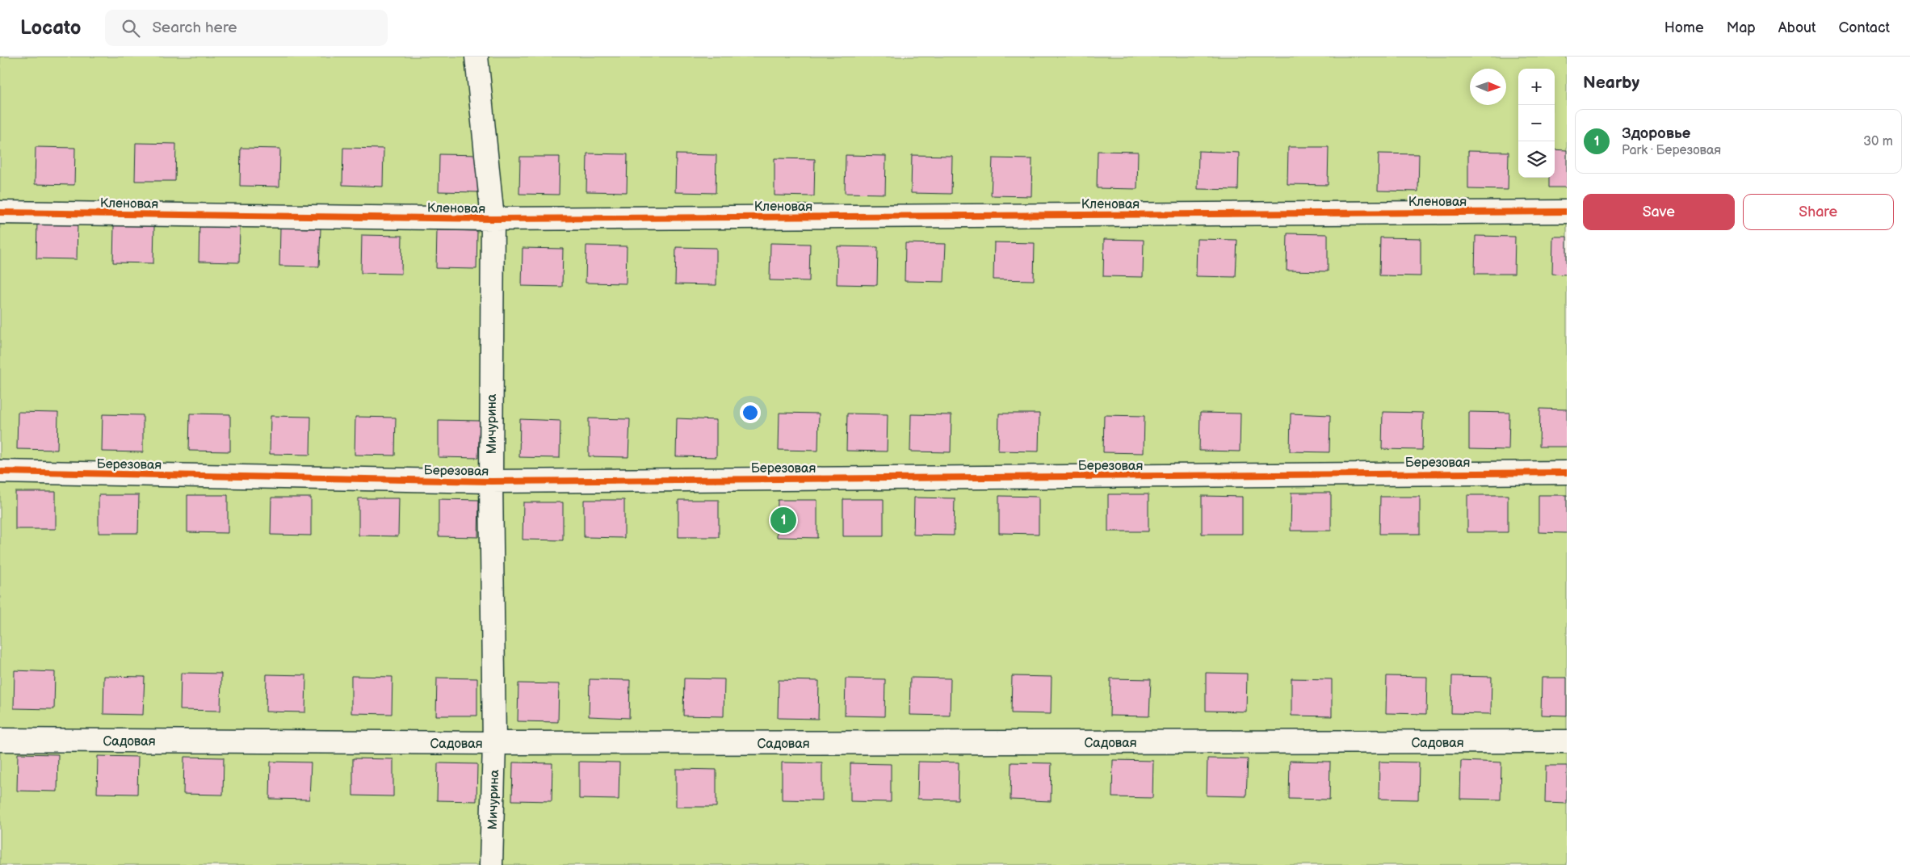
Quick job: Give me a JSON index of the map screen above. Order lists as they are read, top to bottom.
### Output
{
  "streets": {
    "street": [
      "Кленовая",
      "Мичурина",
      "Березовая",
      "Садовая"
    ]
  },
  "crossings": [
    ["Кленовая", "Мичурина"],
    ["Мичурина", "Березовая"],
    ["Мичурина", "Садовая"]
  ],
  "north": "right",
  "page": {
    "header": "Locato",
    "search": "Search here",
    "nav": [
      "Home",
      "Map",
      "About",
      "Contact"
    ],
    "heading": "Nearby",
    "map_buttons": ["+", "−"],
    "list": [
      {
        "mark": "1",
        "name": "Здоровье",
        "note": "Park · Березовая",
        "value": "30 m"
      }
    ],
    "buttons": ["Save", "Share"],
    "pins": "1"
  }
}
